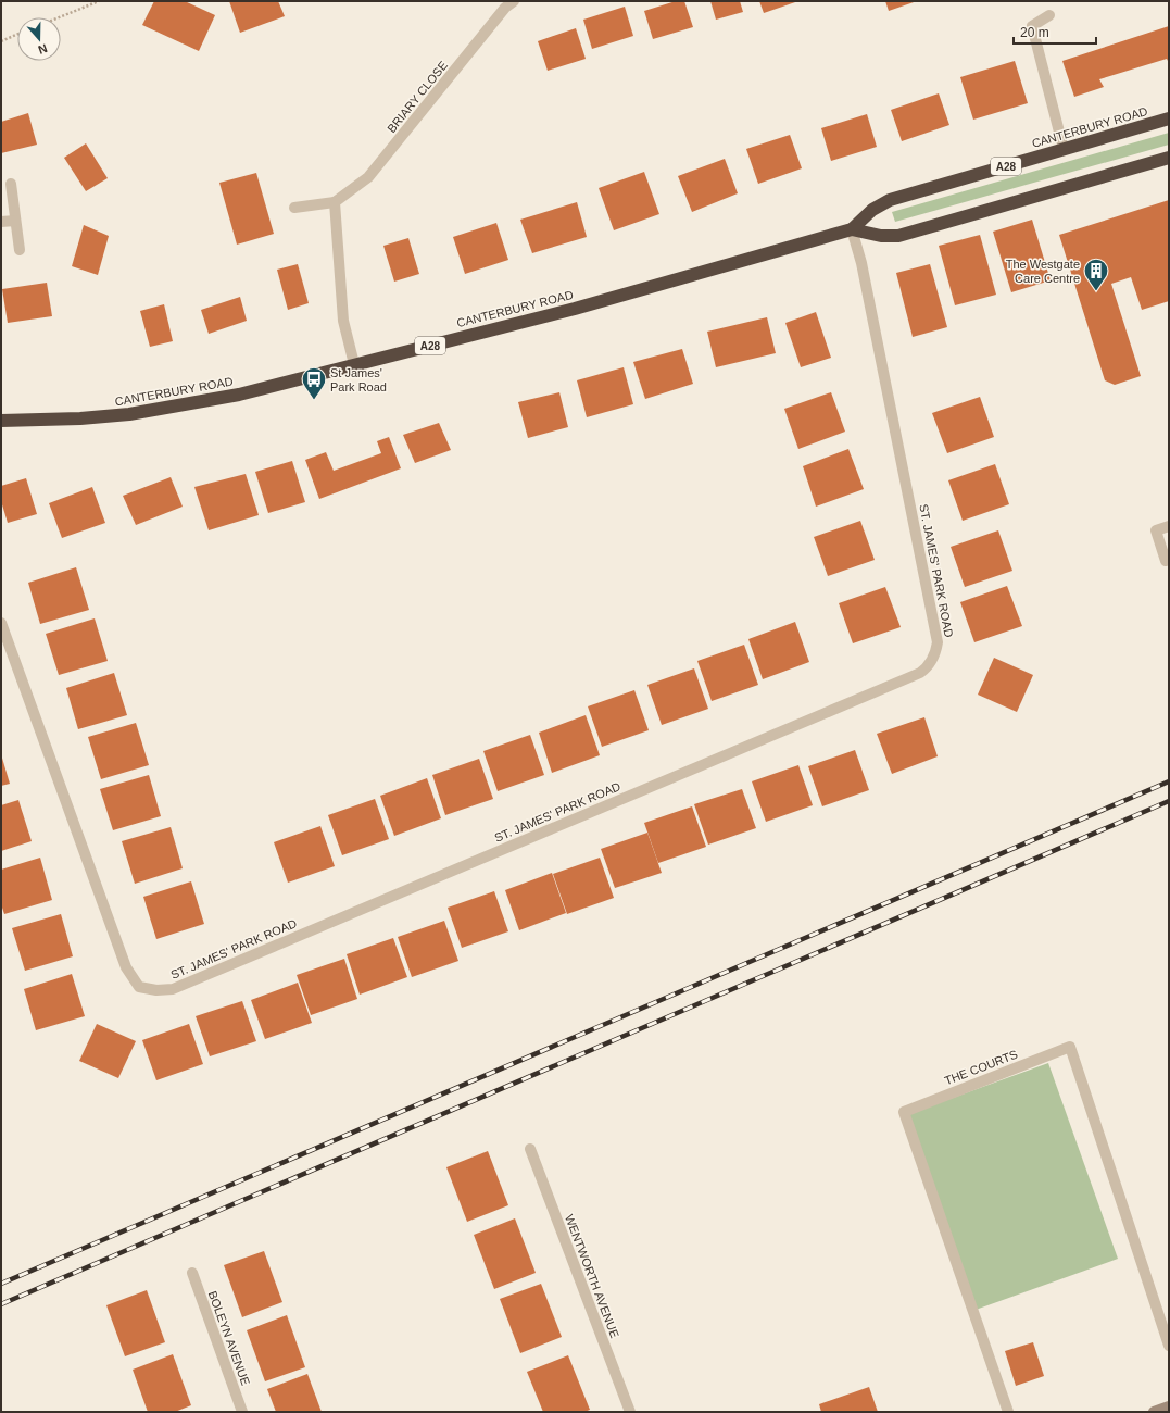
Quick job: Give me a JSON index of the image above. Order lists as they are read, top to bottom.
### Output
{
  "streets": {
    "highway": ["CANTERBURY ROAD", "A28"],
    "street": [
      "BRIARY CLOSE",
      "ST. JAMES' PARK ROAD",
      "THE COURTS",
      "WENTWORTH AVENUE",
      "BOLEYN AVENUE"
    ]
  },
  "crossings": [
    ["CANTERBURY ROAD", "ST. JAMES' PARK ROAD"]
  ],
  "places": {
    "building": ["The Westgate Care Centre"],
    "bus stop": ["St James' Park Road"]
  },
  "scale_bar": "20 m",
  "north": "bottom"
}
